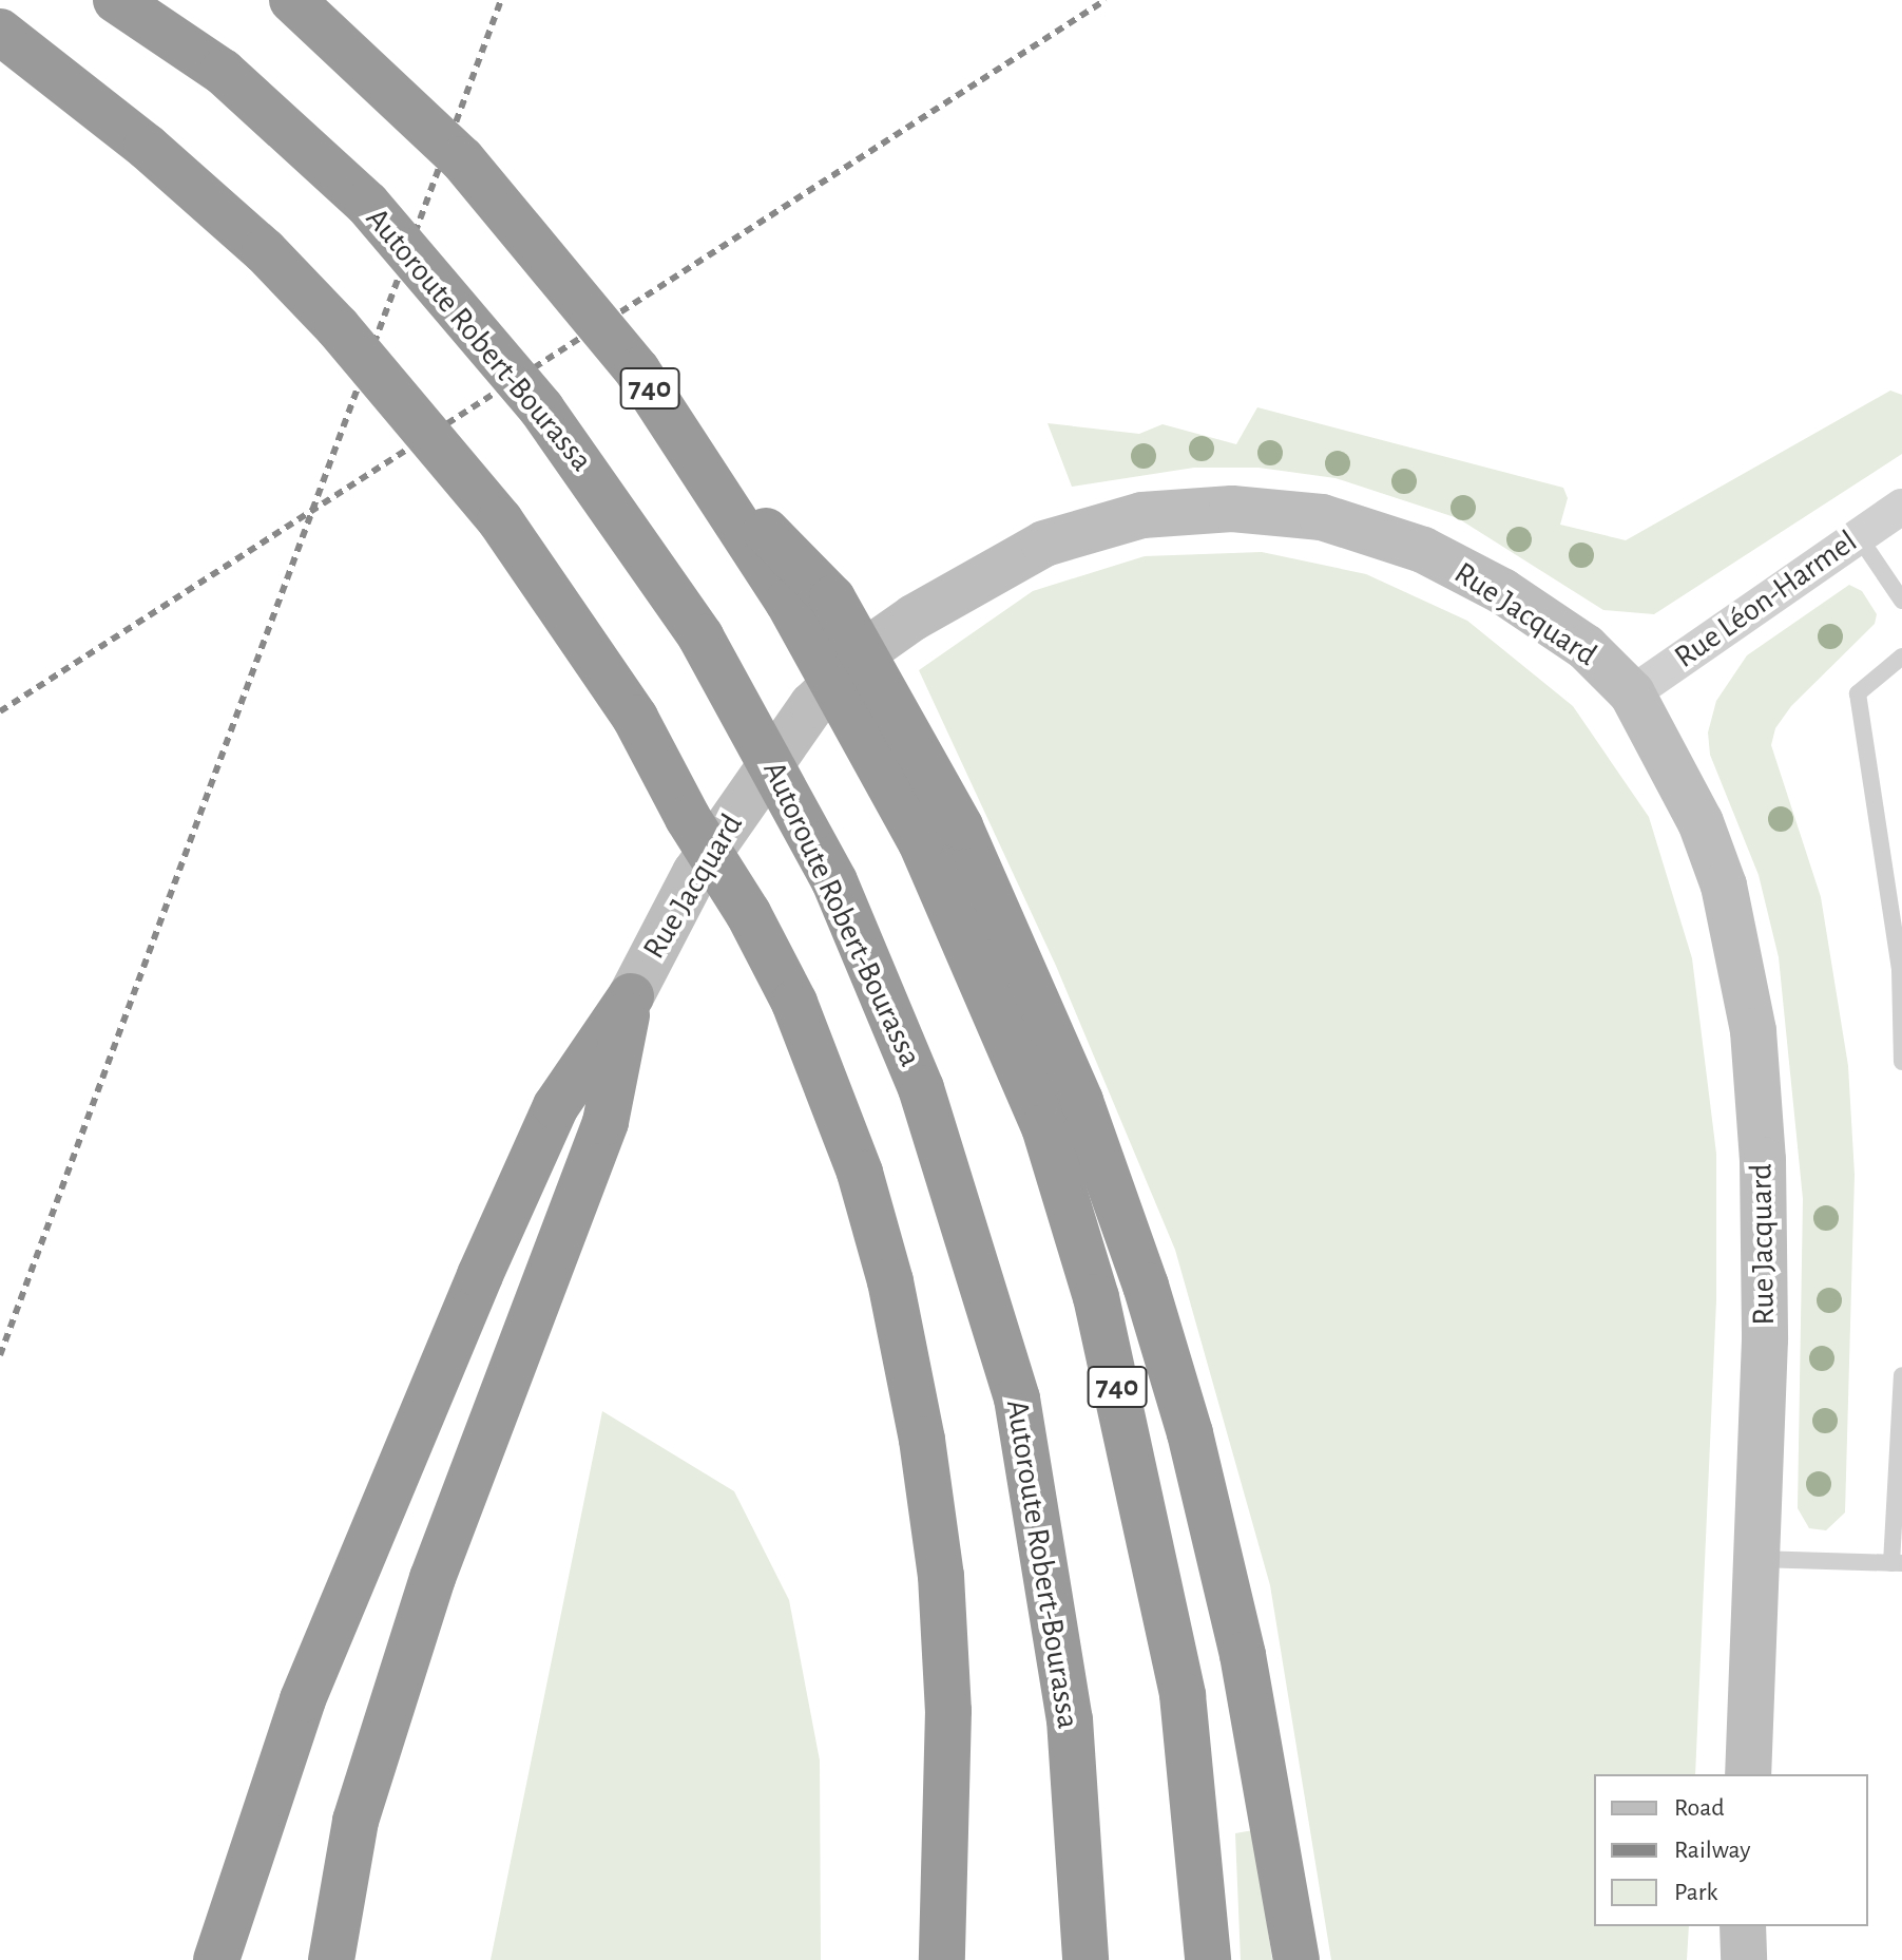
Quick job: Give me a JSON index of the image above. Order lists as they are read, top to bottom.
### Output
{
  "streets": {
    "highway": ["Autoroute Robert-Bourassa", "740"],
    "main road": ["Rue Jacquard"],
    "street": ["Rue Léon-Harmel"]
  },
  "crossings": [
    ["Rue Léon-Harmel", "Rue Jacquard"]
  ],
  "legend": ["Road", "Railway", "Park"]
}
